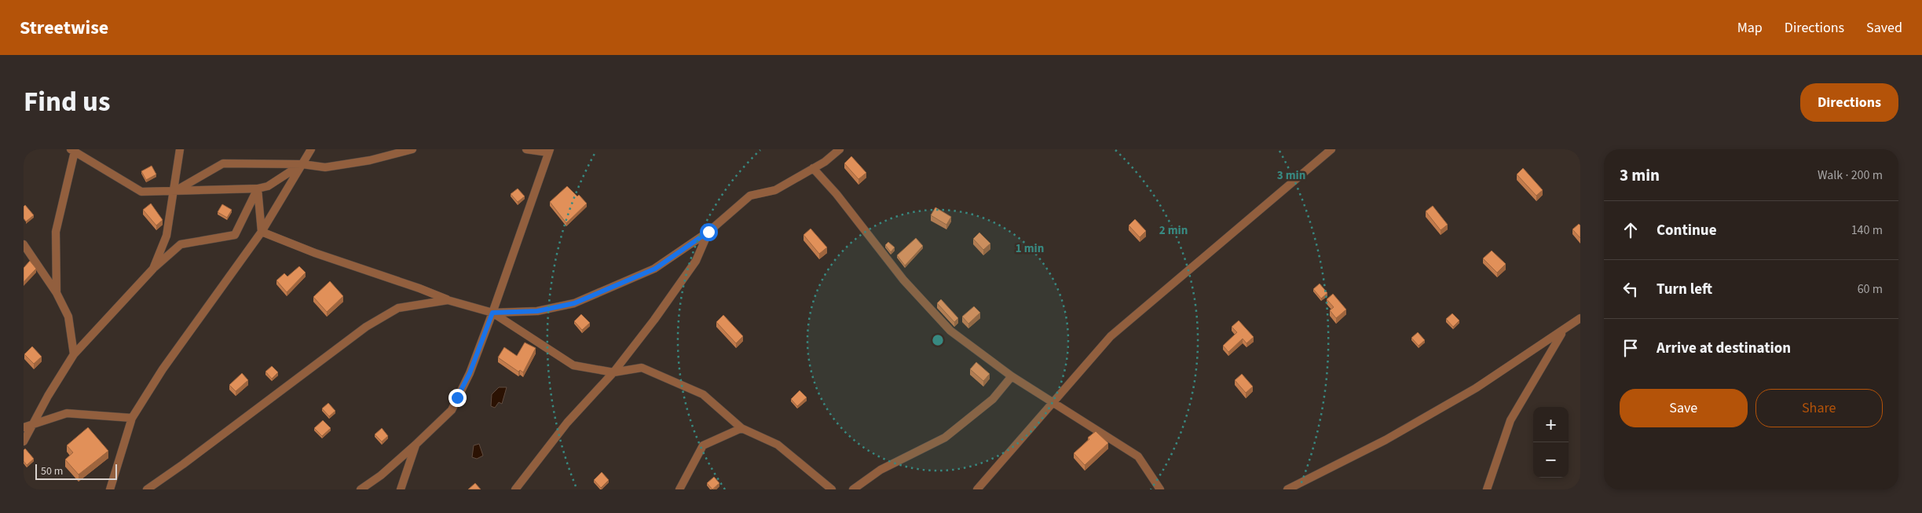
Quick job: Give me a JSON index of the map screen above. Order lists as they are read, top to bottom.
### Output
{
  "scale_bar": "50 m",
  "page": {
    "header": "Streetwise",
    "nav": ["Map", "Directions", "Saved"],
    "title": "Find us",
    "buttons": [
      "Directions",
      ["Save", "Share"]
    ],
    "heading": ["3 min", "Walk · 200 m"],
    "list": [
      ["Continue", "140 m"],
      ["Turn left", "60 m"],
      "Arrive at destination"
    ],
    "map_buttons": ["+", "−"],
    "scale": "50 m"
  },
  "rings": ["3 min", "2 min", "1 min"]
}
